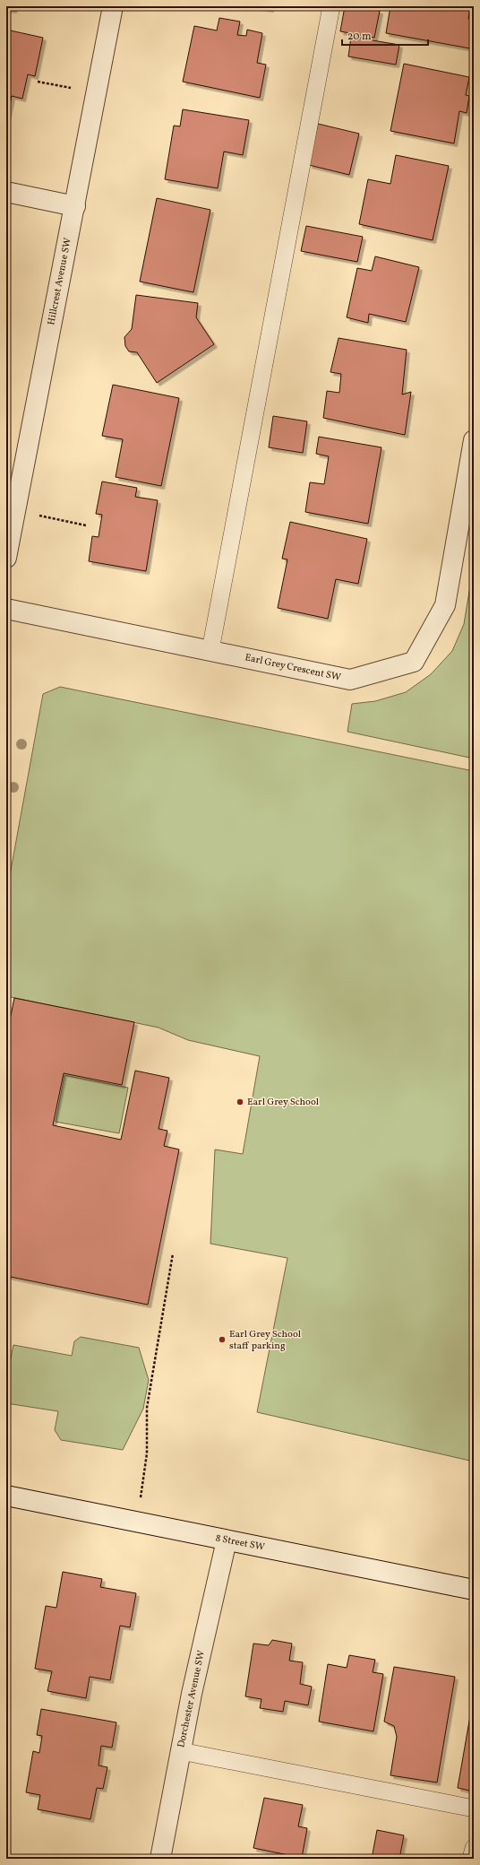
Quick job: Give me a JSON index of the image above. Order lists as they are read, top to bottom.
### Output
{
  "streets": {
    "street": [
      "Hillcrest Avenue SW",
      "Earl Grey Crescent SW",
      "8 Street SW",
      "Dorchester Avenue SW"
    ]
  },
  "crossings": [
    ["8 Street SW", "Dorchester Avenue SW"]
  ],
  "places": ["Earl Grey School", "Earl Grey School staff parking"],
  "scale_bar": "20 m"
}
